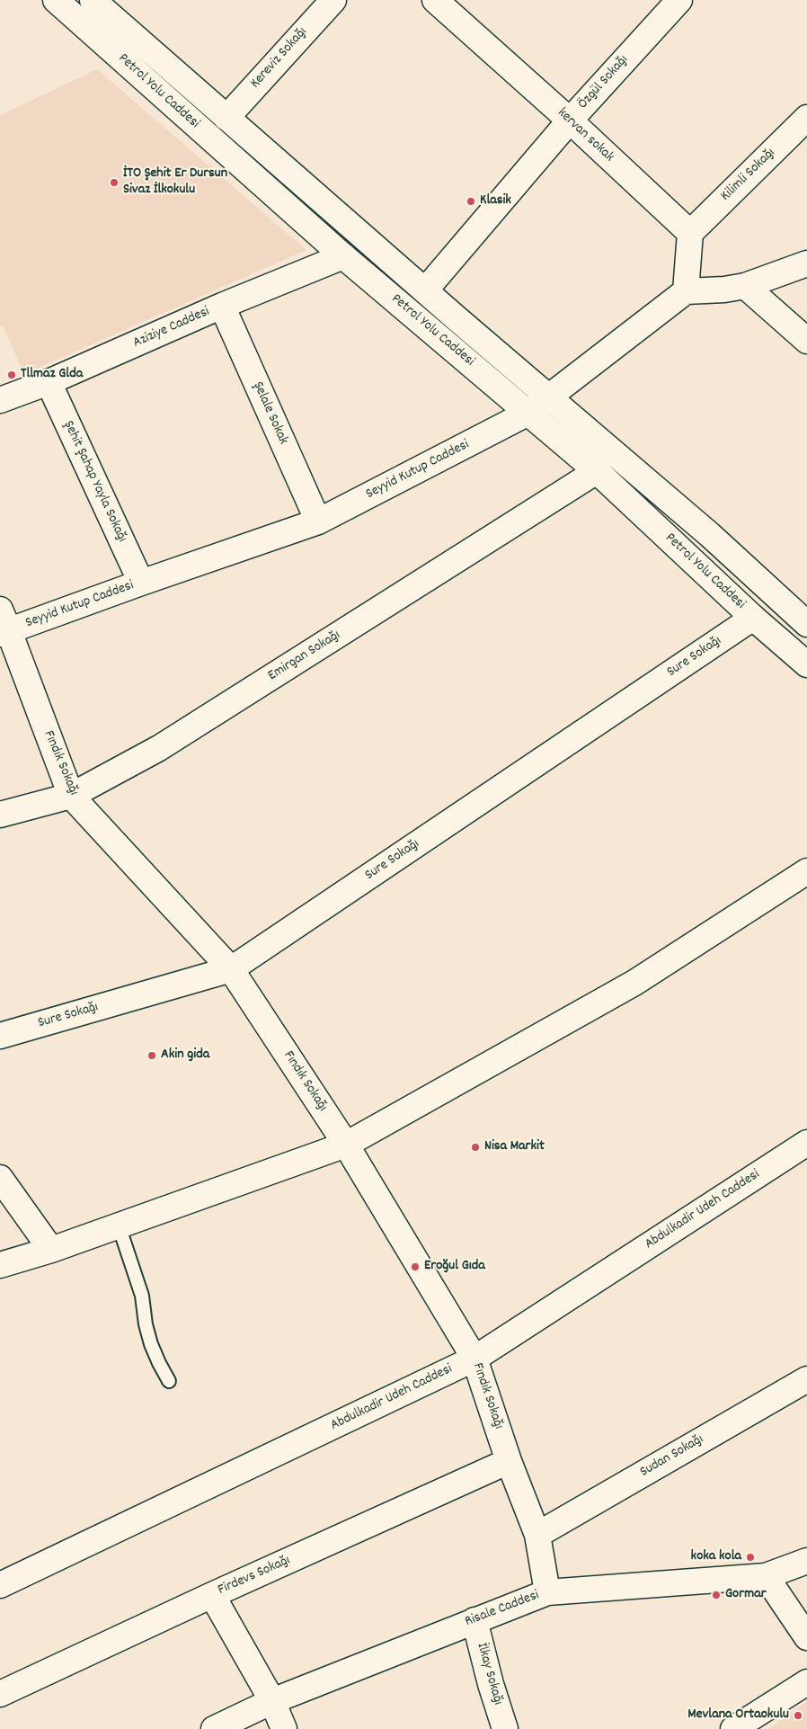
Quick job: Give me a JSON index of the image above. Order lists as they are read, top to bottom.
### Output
{
  "streets": {
    "street": [
      "Kereviz Sokağı",
      "Özgül Sokağı",
      "Petrol Yolu Caddesi",
      "kervan sokak",
      "Kilimli Sokağı",
      "Aziziye Caddesi",
      "Şelale Sokak",
      "Seyyid Kutup Caddesi",
      "Şehit Şahap Yayla Sokağı",
      "Emirgan Sokağı",
      "Sure Sokağı",
      "Fındık Sokağı",
      "Abdulkadir Udeh Caddesi",
      "Sudan Sokağı",
      "Firdevs Sokağı",
      "Risale Caddesi",
      "İlkay Sokağı"
    ]
  },
  "crossings": [
    ["Kereviz Sokağı", "Petrol Yolu Caddesi"],
    ["Özgül Sokağı", "Petrol Yolu Caddesi"],
    ["Özgül Sokağı", "kervan sokak"],
    ["Petrol Yolu Caddesi", "Aziziye Caddesi"],
    ["Petrol Yolu Caddesi", "Seyyid Kutup Caddesi"],
    ["Petrol Yolu Caddesi", "Emirgan Sokağı"],
    ["Petrol Yolu Caddesi", "Sure Sokağı"],
    ["kervan sokak", "Kilimli Sokağı"],
    ["Aziziye Caddesi", "Şelale Sokak"],
    ["Aziziye Caddesi", "Şehit Şahap Yayla Sokağı"],
    ["Şelale Sokak", "Seyyid Kutup Caddesi"],
    ["Seyyid Kutup Caddesi", "Şehit Şahap Yayla Sokağı"],
    ["Seyyid Kutup Caddesi", "Fındık Sokağı"],
    ["Emirgan Sokağı", "Fındık Sokağı"],
    ["Sure Sokağı", "Fındık Sokağı"],
    ["Fındık Sokağı", "Abdulkadir Udeh Caddesi"],
    ["Fındık Sokağı", "Sudan Sokağı"],
    ["Fındık Sokağı", "Firdevs Sokağı"],
    ["Fındık Sokağı", "Risale Caddesi"],
    ["Risale Caddesi", "İlkay Sokağı"]
  ],
  "places": [
    "İTO Şehit Er Dursun Sivaz İlkokulu",
    "Klasik",
    "Tllmaz Glda",
    "Akin gida",
    "Nisa Markit",
    "Eroğul Gıda",
    "koka kola",
    "Gormar",
    "Mevlana Ortaokulu"
  ]
}
